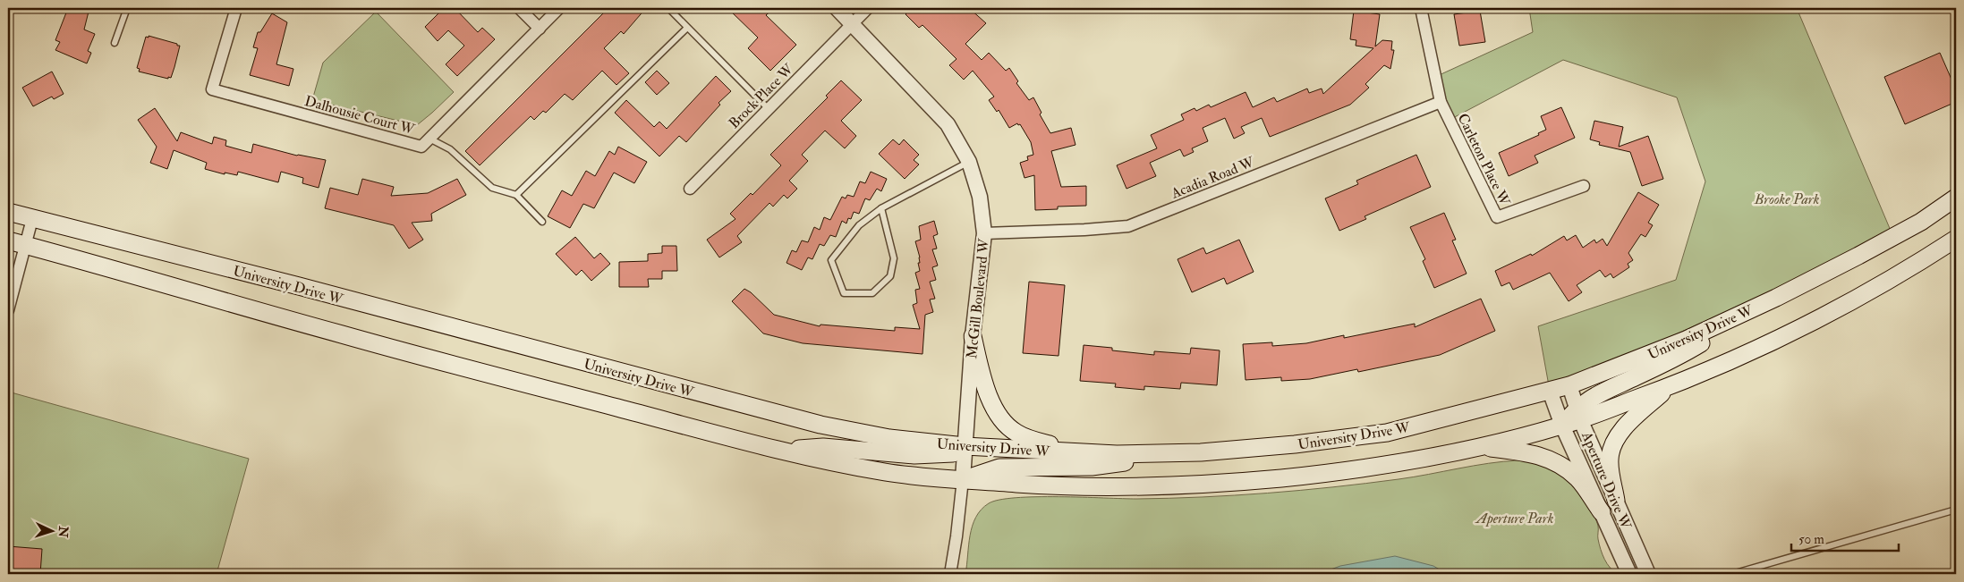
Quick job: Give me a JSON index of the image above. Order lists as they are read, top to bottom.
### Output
{
  "streets": {
    "main road": ["University Drive W"],
    "street": [
      "Brock Place W",
      "Dalhousie Court W",
      "Carleton Place W",
      "Acadia Road W",
      "McGill Boulevard W",
      "Aperture Drive W"
    ]
  },
  "crossings": [
    ["Brock Place W", "McGill Boulevard W"],
    ["Carleton Place W", "Acadia Road W"],
    ["Acadia Road W", "McGill Boulevard W"],
    ["University Drive W", "McGill Boulevard W"],
    ["University Drive W", "Aperture Drive W"]
  ],
  "parks": ["Brooke Park", "Aperture Park"],
  "scale_bar": "50 m",
  "north": "right"
}
